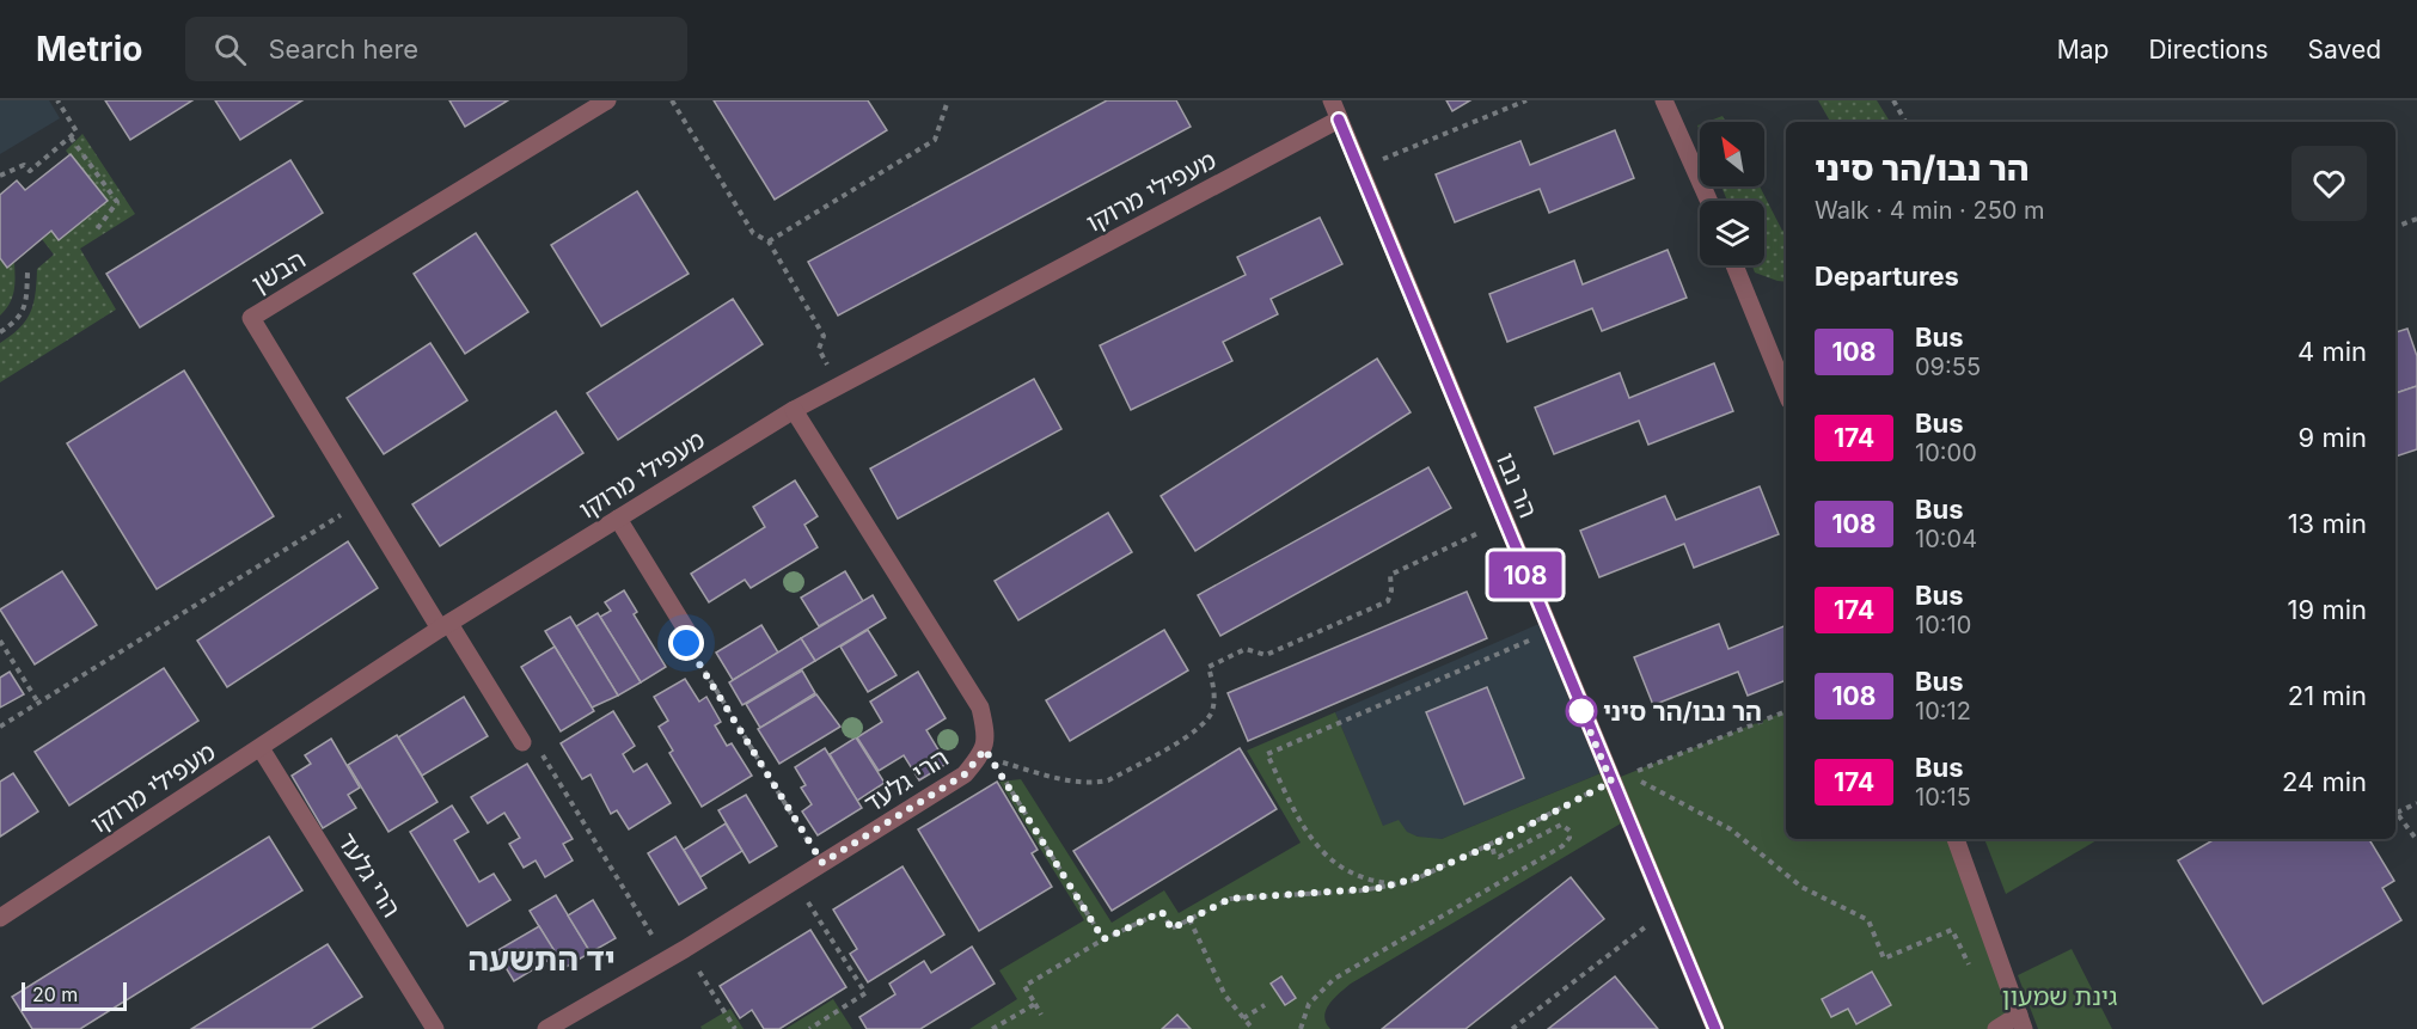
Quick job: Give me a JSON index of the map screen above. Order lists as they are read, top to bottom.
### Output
{
  "streets": {
    "street": [
      "מעפילי מרוקו",
      "הבשן",
      "הר נבו",
      "הרי גלעד"
    ]
  },
  "crossings": [
    ["מעפילי מרוקו", "הבשן"],
    ["מעפילי מרוקו", "הר נבו"],
    ["מעפילי מרוקו", "הרי גלעד"]
  ],
  "districts": ["יד התשעה"],
  "parks": ["גינת שמעון"],
  "places": ["הר נבו/הר סיני"],
  "lines": ["bus line 108"],
  "scale_bar": "20 m",
  "north": "top left",
  "page": {
    "header": "Metrio",
    "search": "Search here",
    "nav": ["Map", "Directions", "Saved"],
    "on_map": "108",
    "heading": [
      ["הר נבו/הר סיני", "Walk · 4 min · 250 m"],
      "Departures"
    ],
    "list": [
      {
        "mark": "108",
        "name": "Bus",
        "note": "09:55",
        "value": "4 min"
      },
      {
        "mark": "174",
        "name": "Bus",
        "note": "10:00",
        "value": "9 min"
      },
      {
        "mark": "108",
        "name": "Bus",
        "note": "10:04",
        "value": "13 min"
      },
      {
        "mark": "174",
        "name": "Bus",
        "note": "10:10",
        "value": "19 min"
      },
      {
        "mark": "108",
        "name": "Bus",
        "note": "10:12",
        "value": "21 min"
      },
      {
        "mark": "174",
        "name": "Bus",
        "note": "10:15",
        "value": "24 min"
      }
    ],
    "scale": "20 m"
  }
}
